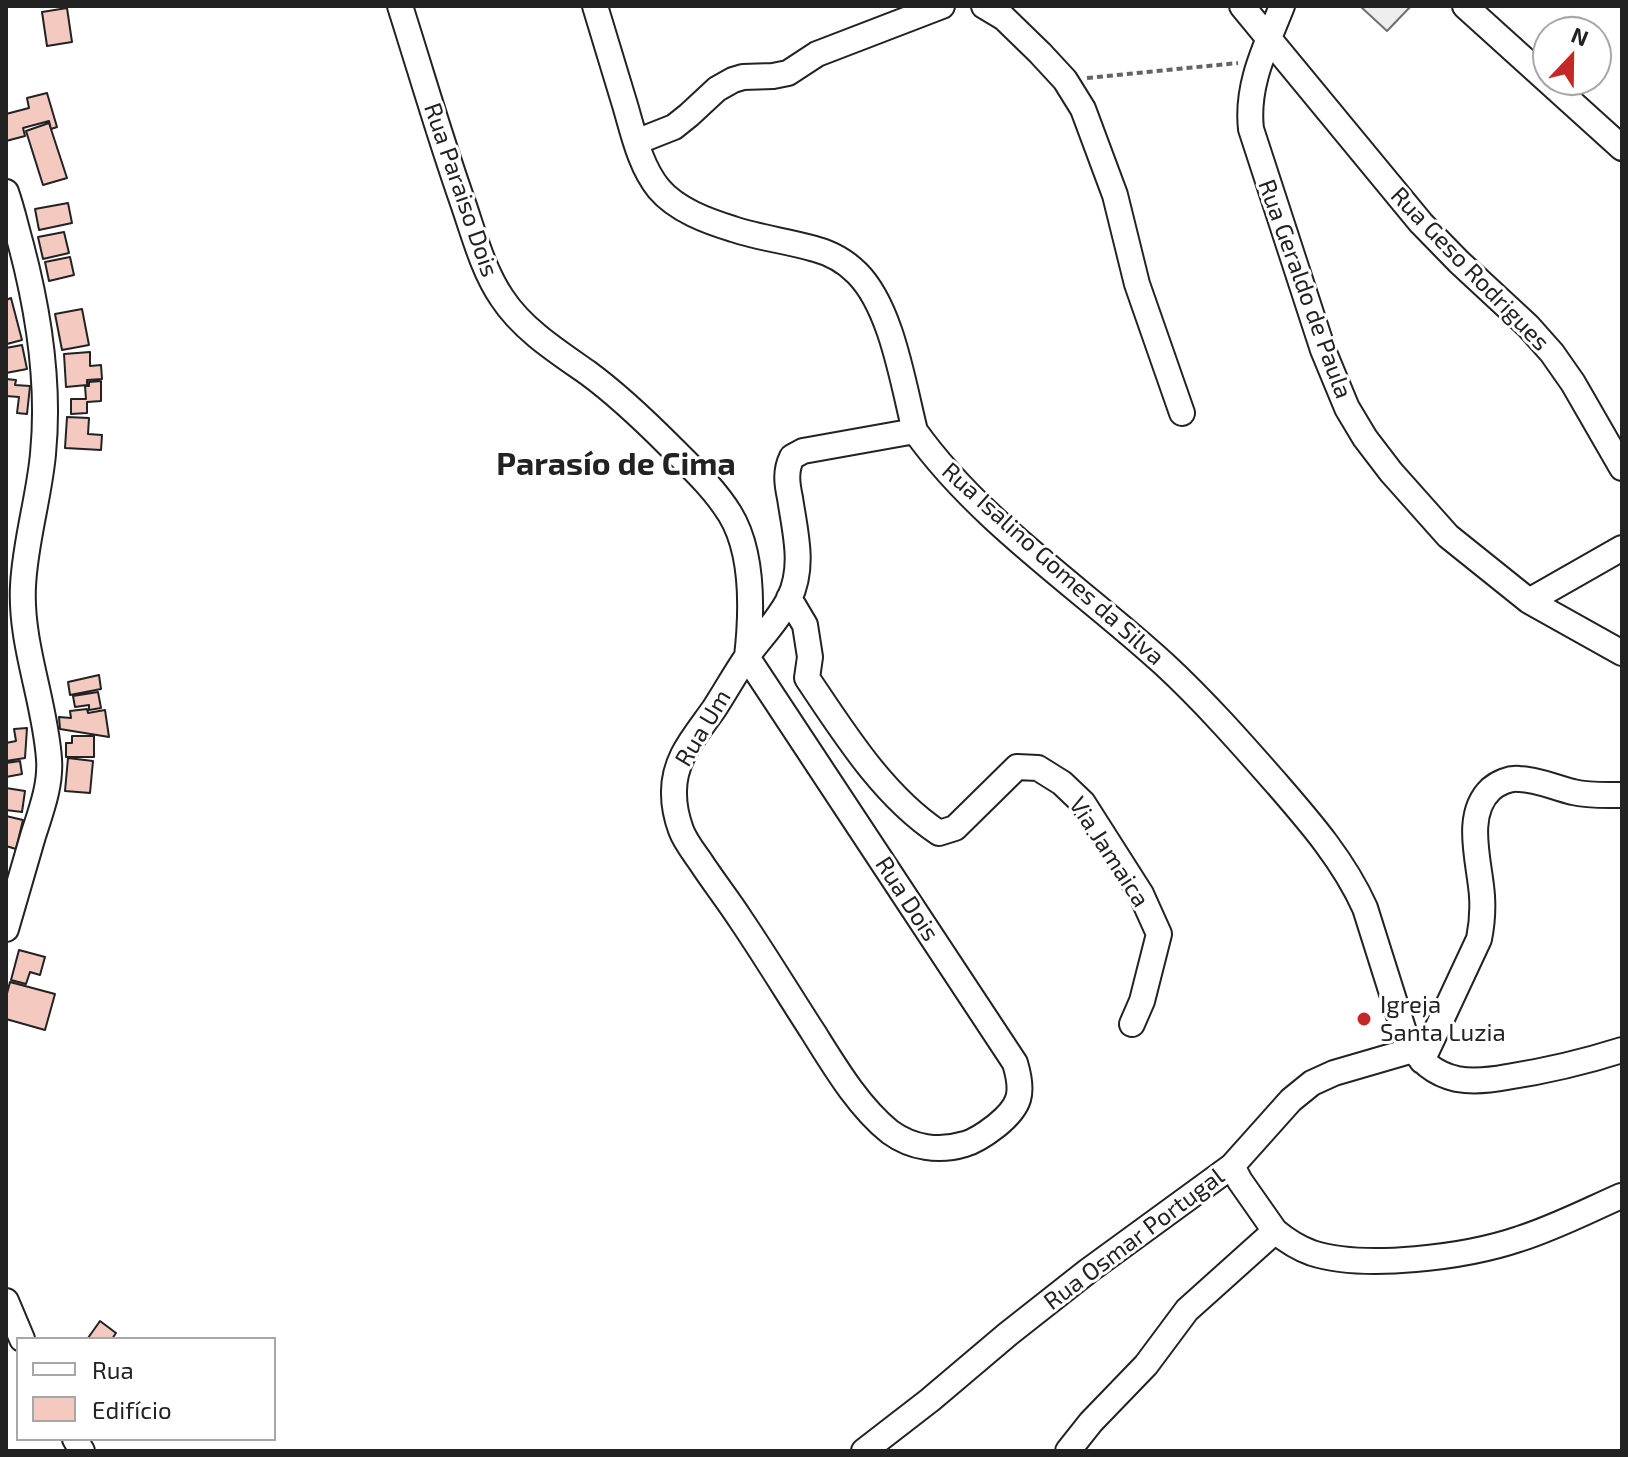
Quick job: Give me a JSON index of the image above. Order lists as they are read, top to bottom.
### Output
{
  "streets": {
    "street": [
      "Rua Paraiso Dois",
      "Rua Geso Rodrigues",
      "Rua Geraldo de Paula",
      "Rua Isalino Gomes da Silva",
      "Rua Um",
      "Via Jamaica",
      "Rua Dois",
      "Rua Osmar Portugal"
    ]
  },
  "crossings": [
    ["Rua Paraiso Dois", "Rua Um"],
    ["Rua Paraiso Dois", "Rua Dois"],
    ["Rua Geso Rodrigues", "Rua Geraldo de Paula"],
    ["Rua Isalino Gomes da Silva", "Rua Um"],
    ["Rua Isalino Gomes da Silva", "Rua Osmar Portugal"],
    ["Rua Um", "Via Jamaica"],
    ["Rua Um", "Rua Dois"]
  ],
  "districts": ["Parasío de Cima"],
  "places": ["Igreja Santa Luzia"],
  "legend": ["Rua", "Edifício"],
  "north": "top"
}
